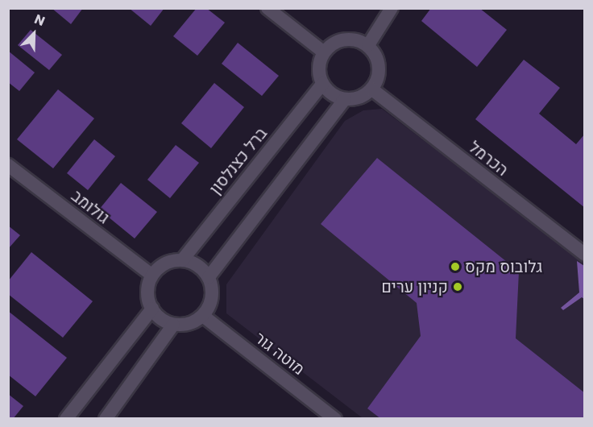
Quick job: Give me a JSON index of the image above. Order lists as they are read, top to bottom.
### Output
{
  "streets": {
    "street": [
      "הכרמל",
      "ברל כצנלסון",
      "גולומב",
      "מוטה גור"
    ]
  },
  "crossings": [
    ["הכרמל", "ברל כצנלסון"],
    ["ברל כצנלסון", "גולומב"],
    ["ברל כצנלסון", "מוטה גור"],
    ["גולומב", "מוטה גור"]
  ],
  "places": ["גלובוס מקס", "קניון ערים"],
  "north": "top right"
}
